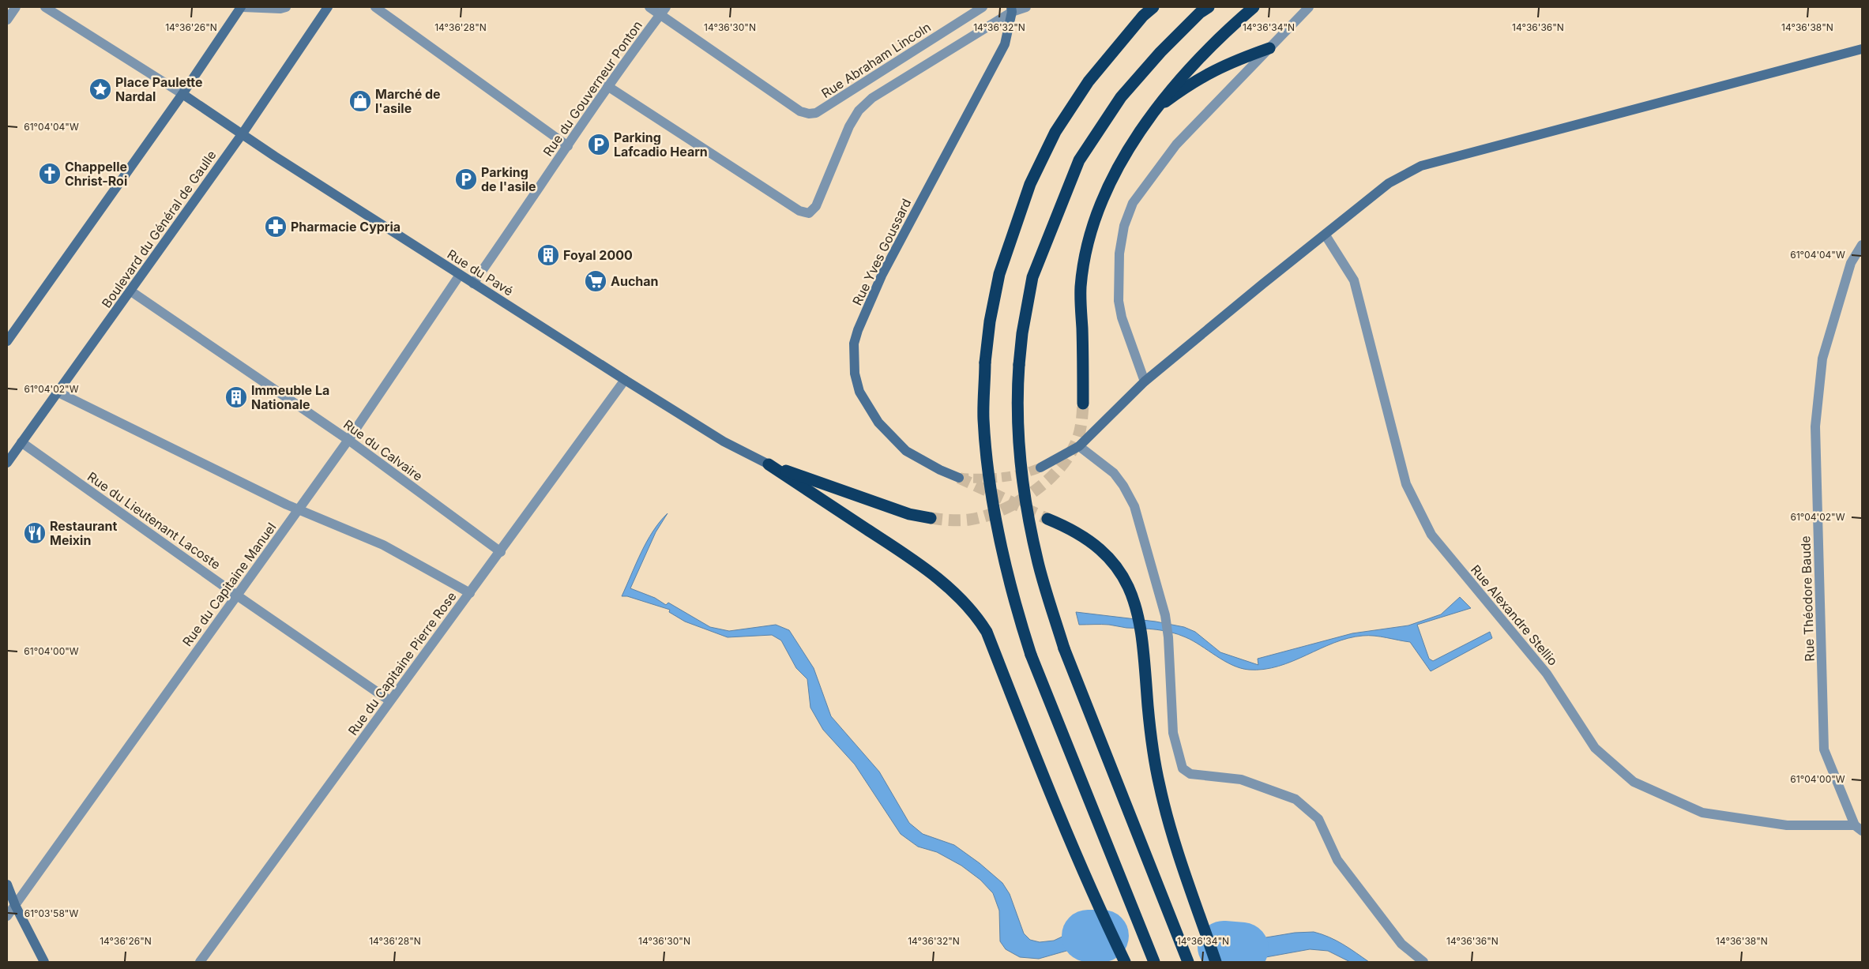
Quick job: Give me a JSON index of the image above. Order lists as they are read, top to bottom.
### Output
{
  "streets": {
    "main road": ["Boulevard du Général de Gaulle", "Rue Yves Goussard", "Rue du Pavé"],
    "street": [
      "Rue Abraham Lincoln",
      "Rue du Gouverneur Ponton",
      "Rue du Calvaire",
      "Rue du Lieutenant Lacoste",
      "Rue du Capitaine Manuel",
      "Rue Théodore Baude",
      "Rue Alexandre Stellio",
      "Rue du Capitaine Pierre Rose"
    ]
  },
  "crossings": [
    ["Rue Abraham Lincoln", "Rue du Gouverneur Ponton"],
    ["Rue du Gouverneur Ponton", "Rue du Pavé"],
    ["Boulevard du Général de Gaulle", "Rue du Pavé"],
    ["Boulevard du Général de Gaulle", "Rue du Calvaire"],
    ["Boulevard du Général de Gaulle", "Rue du Lieutenant Lacoste"],
    ["Rue du Pavé", "Rue du Capitaine Manuel"],
    ["Rue du Pavé", "Rue du Capitaine Pierre Rose"],
    ["Rue du Calvaire", "Rue du Capitaine Manuel"],
    ["Rue du Calvaire", "Rue du Capitaine Pierre Rose"],
    ["Rue du Lieutenant Lacoste", "Rue du Capitaine Manuel"],
    ["Rue du Lieutenant Lacoste", "Rue du Capitaine Pierre Rose"],
    ["Rue Théodore Baude", "Rue Alexandre Stellio"]
  ],
  "places": {
    "place": ["Place Paulette Nardal"],
    "shop": ["Marché de l'asile"],
    "parking": ["Parking Lafcadio Hearn", "Parking de l'asile"],
    "church": ["Chappelle Christ-Roi"],
    "pharmacy": ["Pharmacie Cypria"],
    "building": ["Foyal 2000", "Immeuble La Nationale"],
    "supermarket": ["Auchan"],
    "restaurant": ["Restaurant Meixin"]
  },
  "coordinates": [
    "14°36'26\"N",
    "14°36'28\"N",
    "14°36'30\"N",
    "14°36'32\"N",
    "14°36'34\"N",
    "14°36'36\"N",
    "14°36'38\"N",
    "61°04'04\"W",
    "61°04'02\"W",
    "61°04'00\"W",
    "61°03'58\"W"
  ]
}
